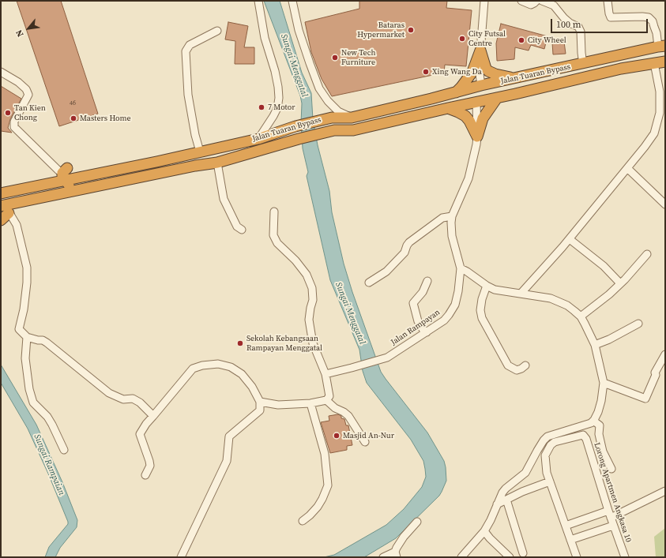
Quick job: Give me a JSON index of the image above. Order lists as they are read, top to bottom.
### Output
{
  "streets": {
    "highway": ["Jalan Tuaran Bypass"],
    "street": ["Jalan Rampayan", "Lorong Apartmen Angkasa 10"]
  },
  "crossings": [
    ["Jalan Tuaran Bypass", "Jalan Rampayan"]
  ],
  "water": ["Sungai Menggatal", "Sungai Rampaian"],
  "places": [
    "Bataras Hypermarket",
    "City Futsal Centre",
    "City Wheel",
    "New Tech Furniture",
    "Xing Wang Da",
    "7 Motor",
    "Tan Kien Chong",
    "Masters Home",
    "Sekolah Kebangsaan Rampayan Menggatal",
    "Masjid An-Nur"
  ],
  "house_numbers": ["46"],
  "scale_bar": "100 m",
  "north": "bottom left"
}
